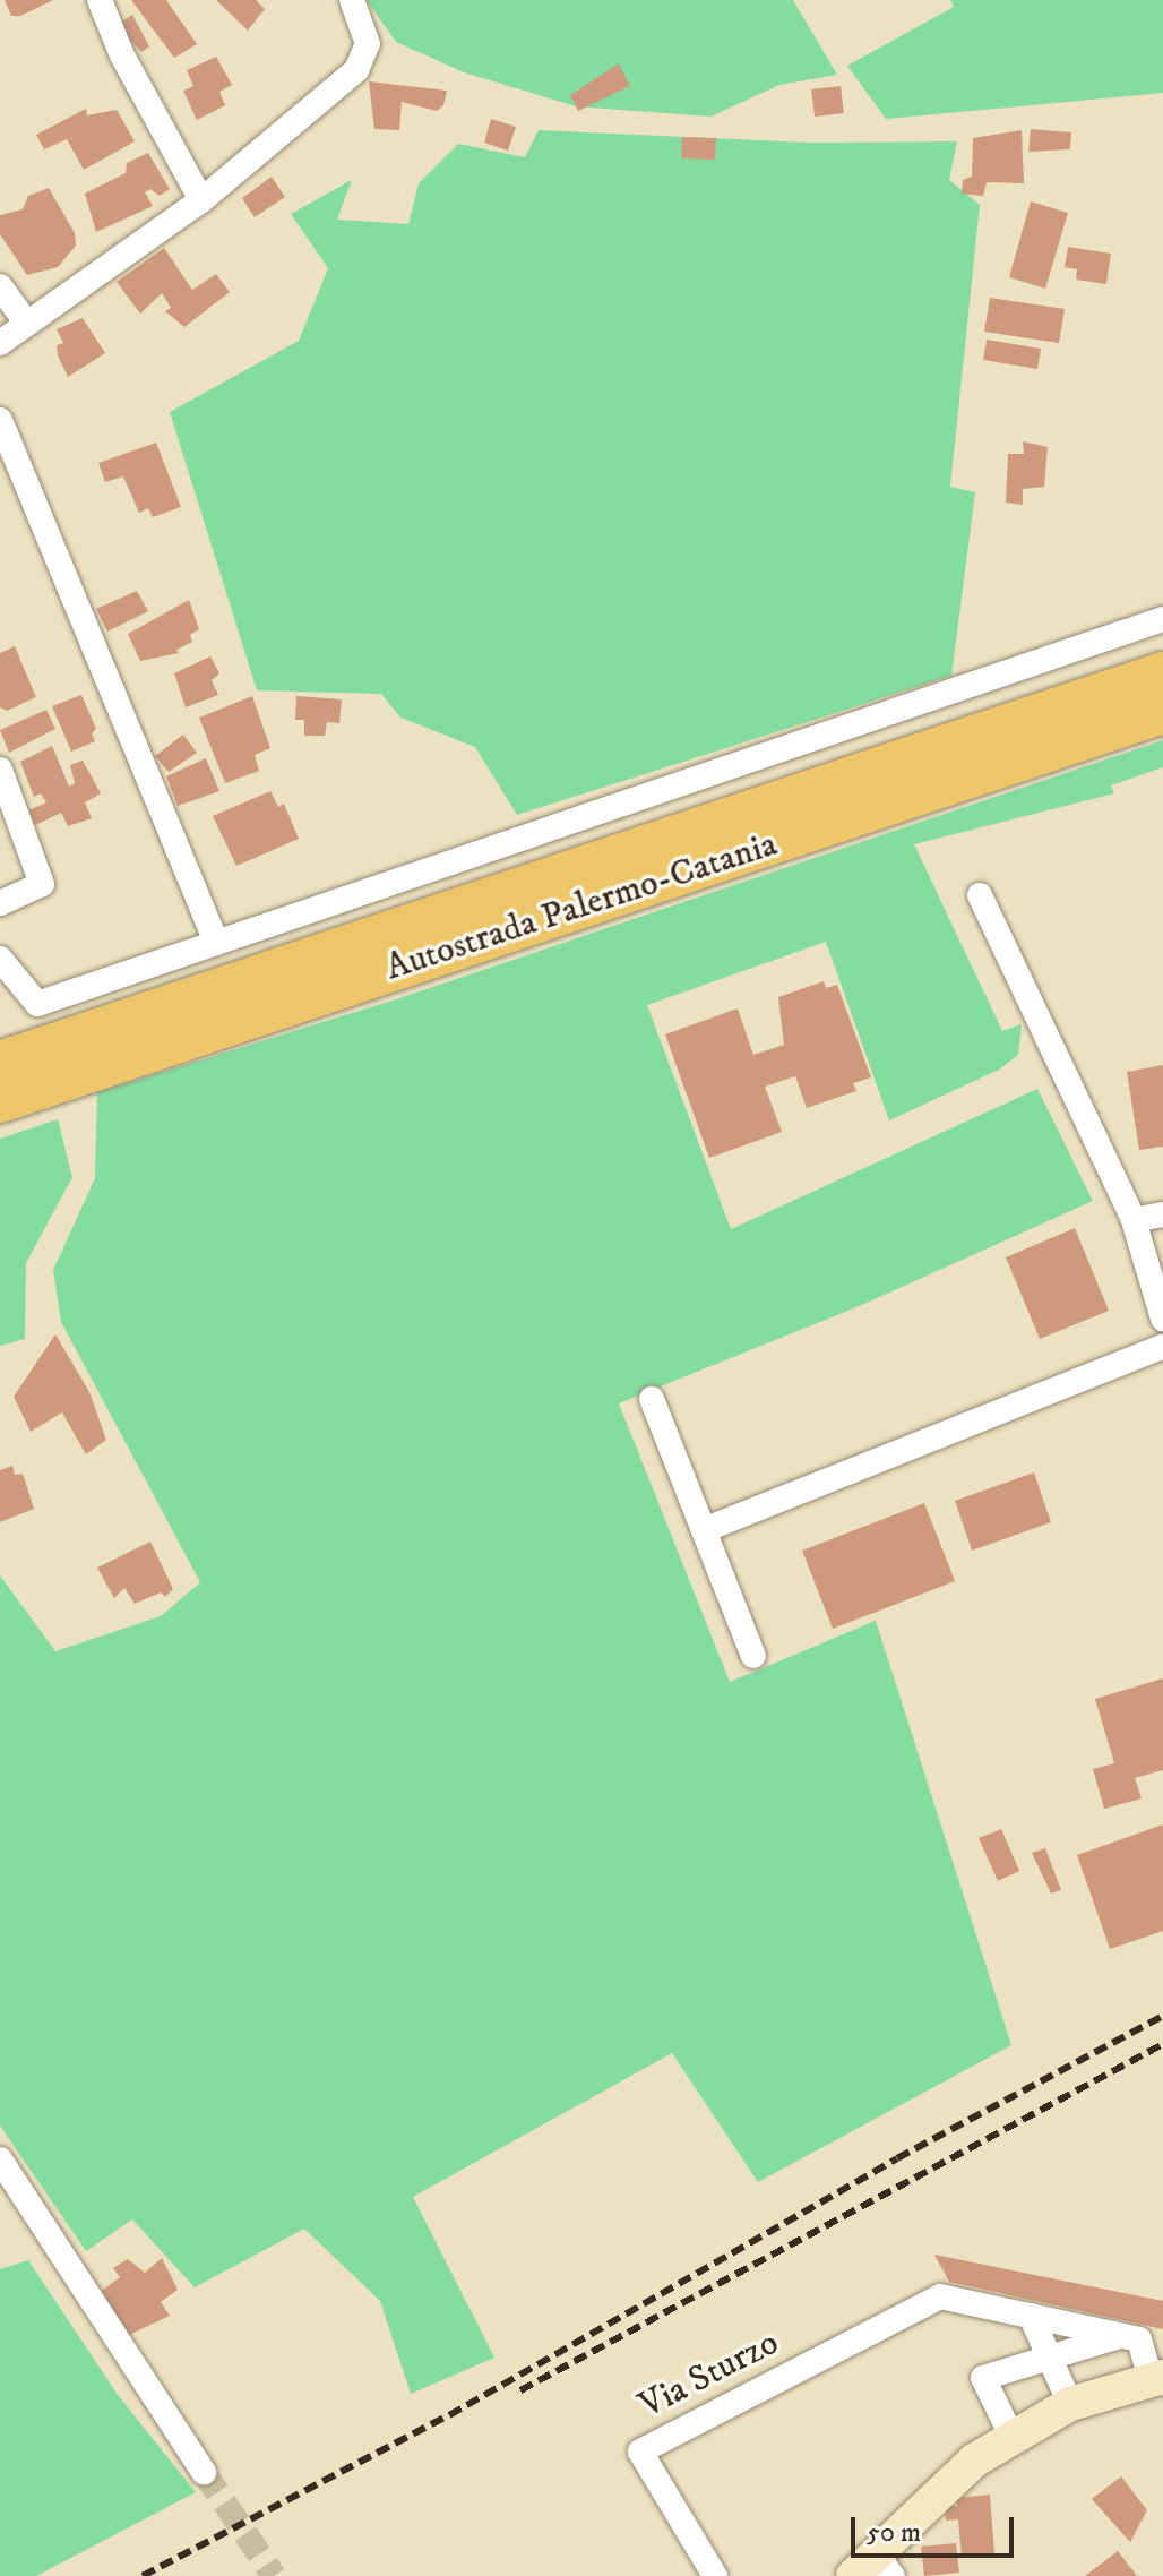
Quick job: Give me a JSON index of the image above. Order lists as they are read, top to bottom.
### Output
{
  "streets": {
    "highway": ["Autostrada Palermo-Catania"],
    "street": ["Via Sturzo"]
  },
  "scale_bar": "50 m"
}
